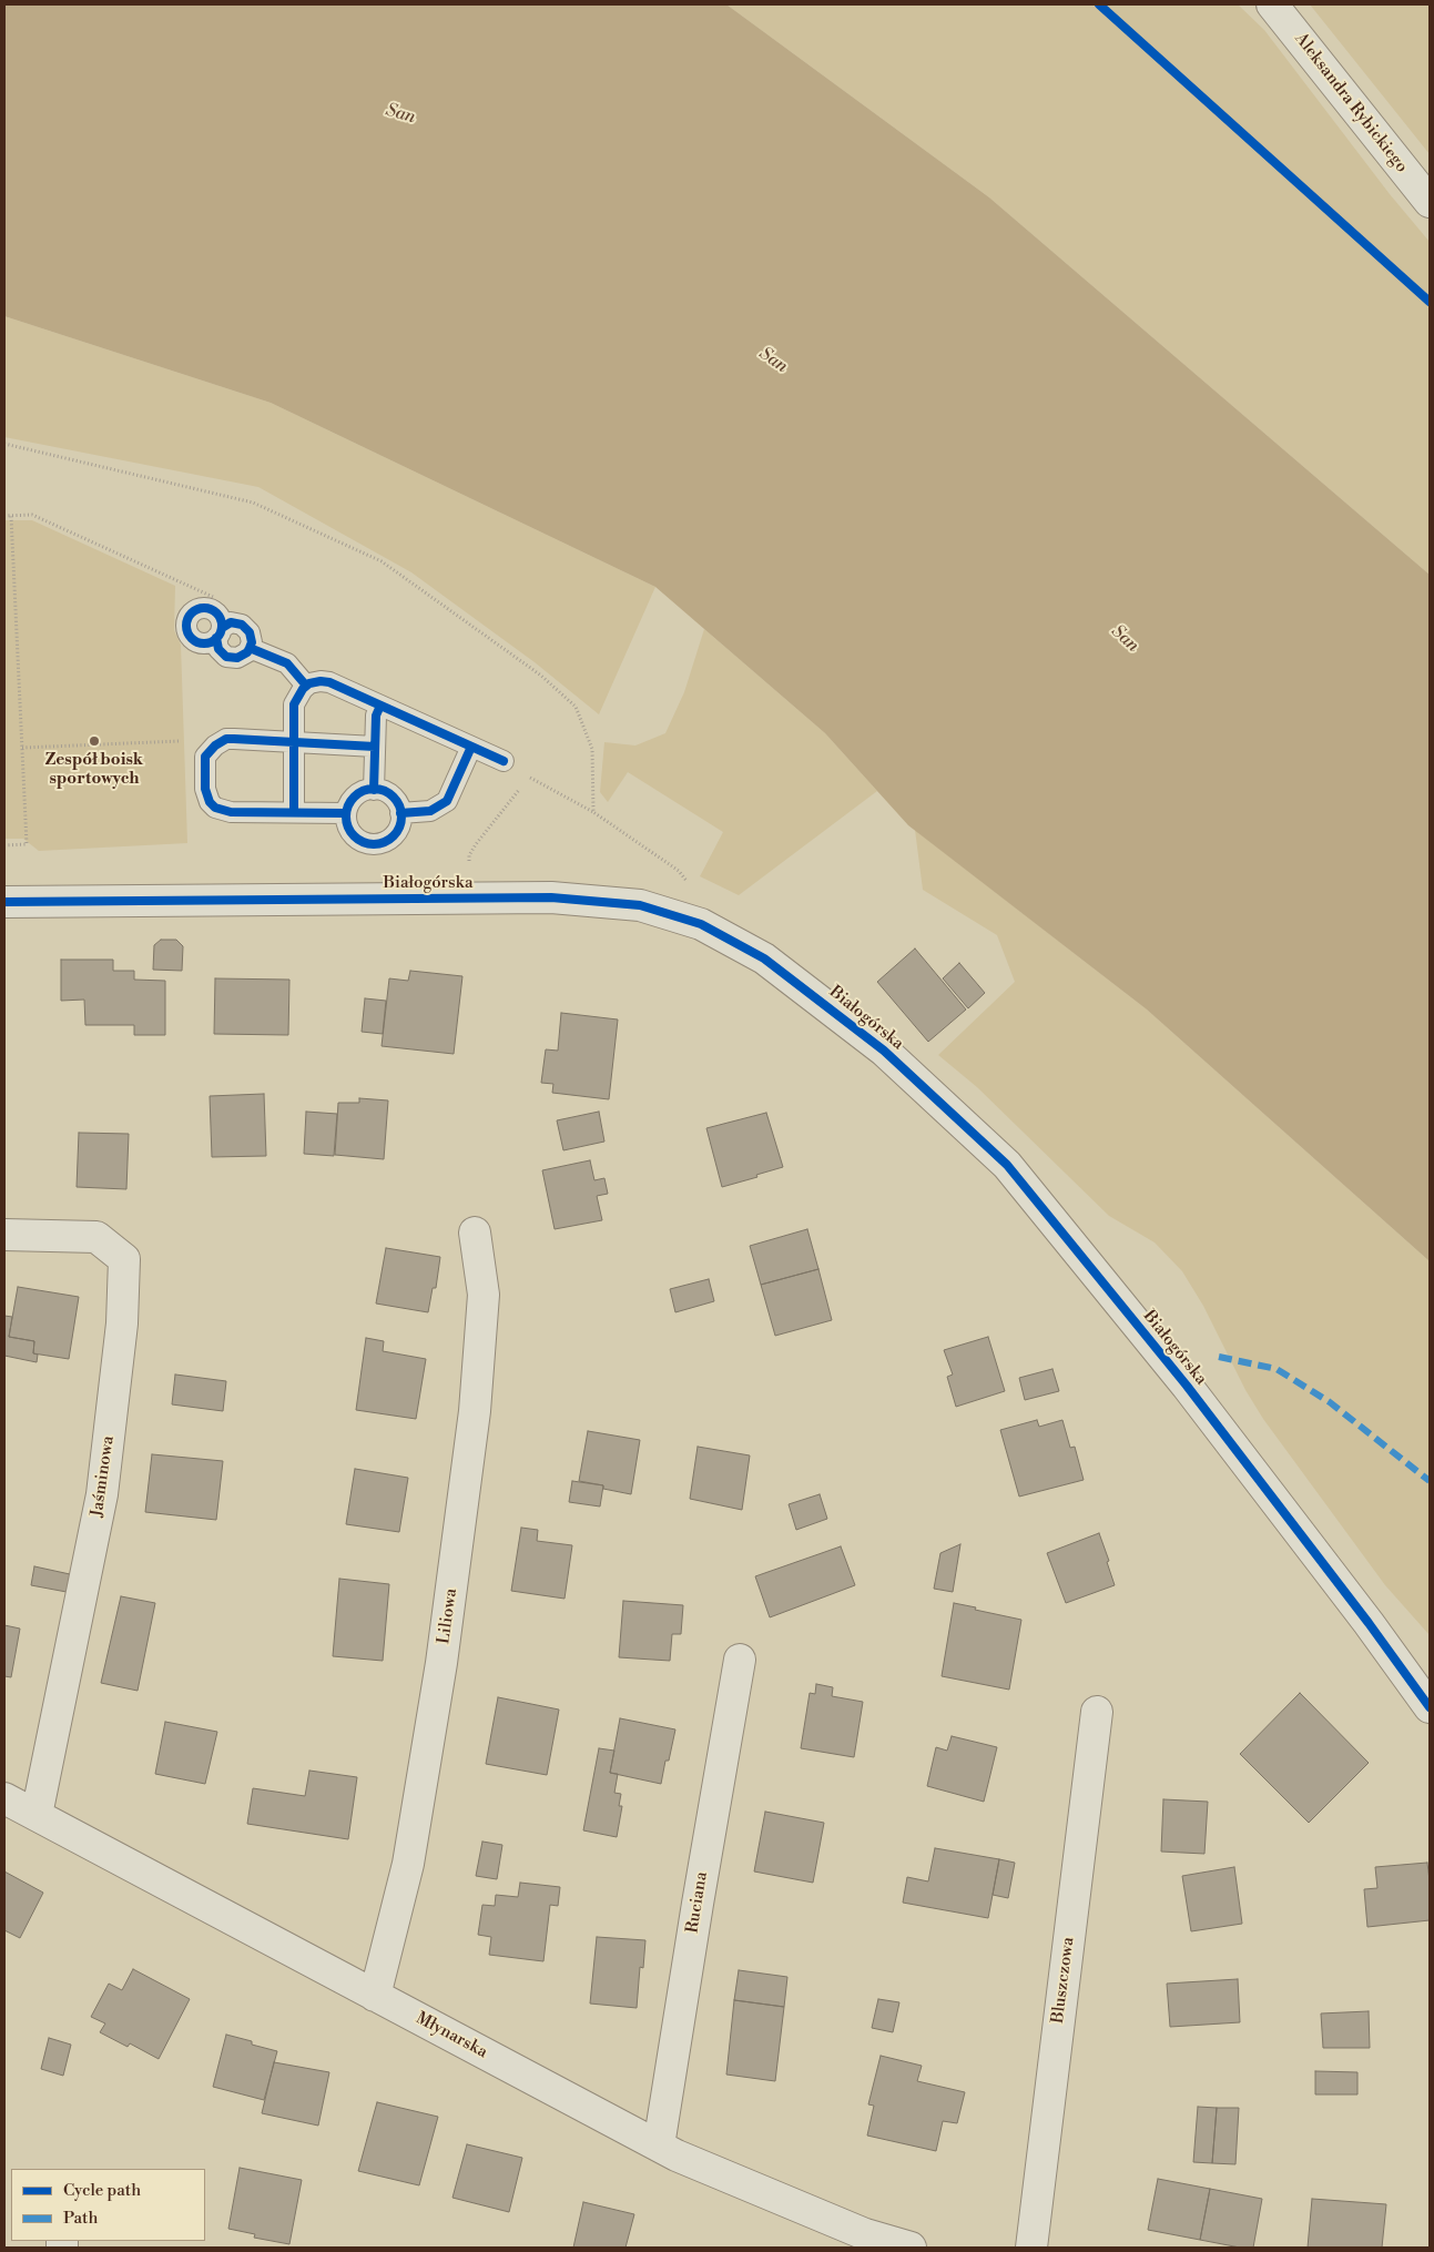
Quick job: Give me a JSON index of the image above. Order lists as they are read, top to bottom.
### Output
{
  "streets": {
    "street": [
      "Aleksandra Rybickiego",
      "Białogórska",
      "Jaśminowa",
      "Liliowa",
      "Ruciana",
      "Bluszczowa",
      "Młynarska"
    ]
  },
  "crossings": [
    ["Jaśminowa", "Młynarska"],
    ["Liliowa", "Młynarska"],
    ["Ruciana", "Młynarska"]
  ],
  "water": ["San"],
  "places": ["Zespół boisk sportowych"],
  "legend": ["Cycle path", "Path"]
}
